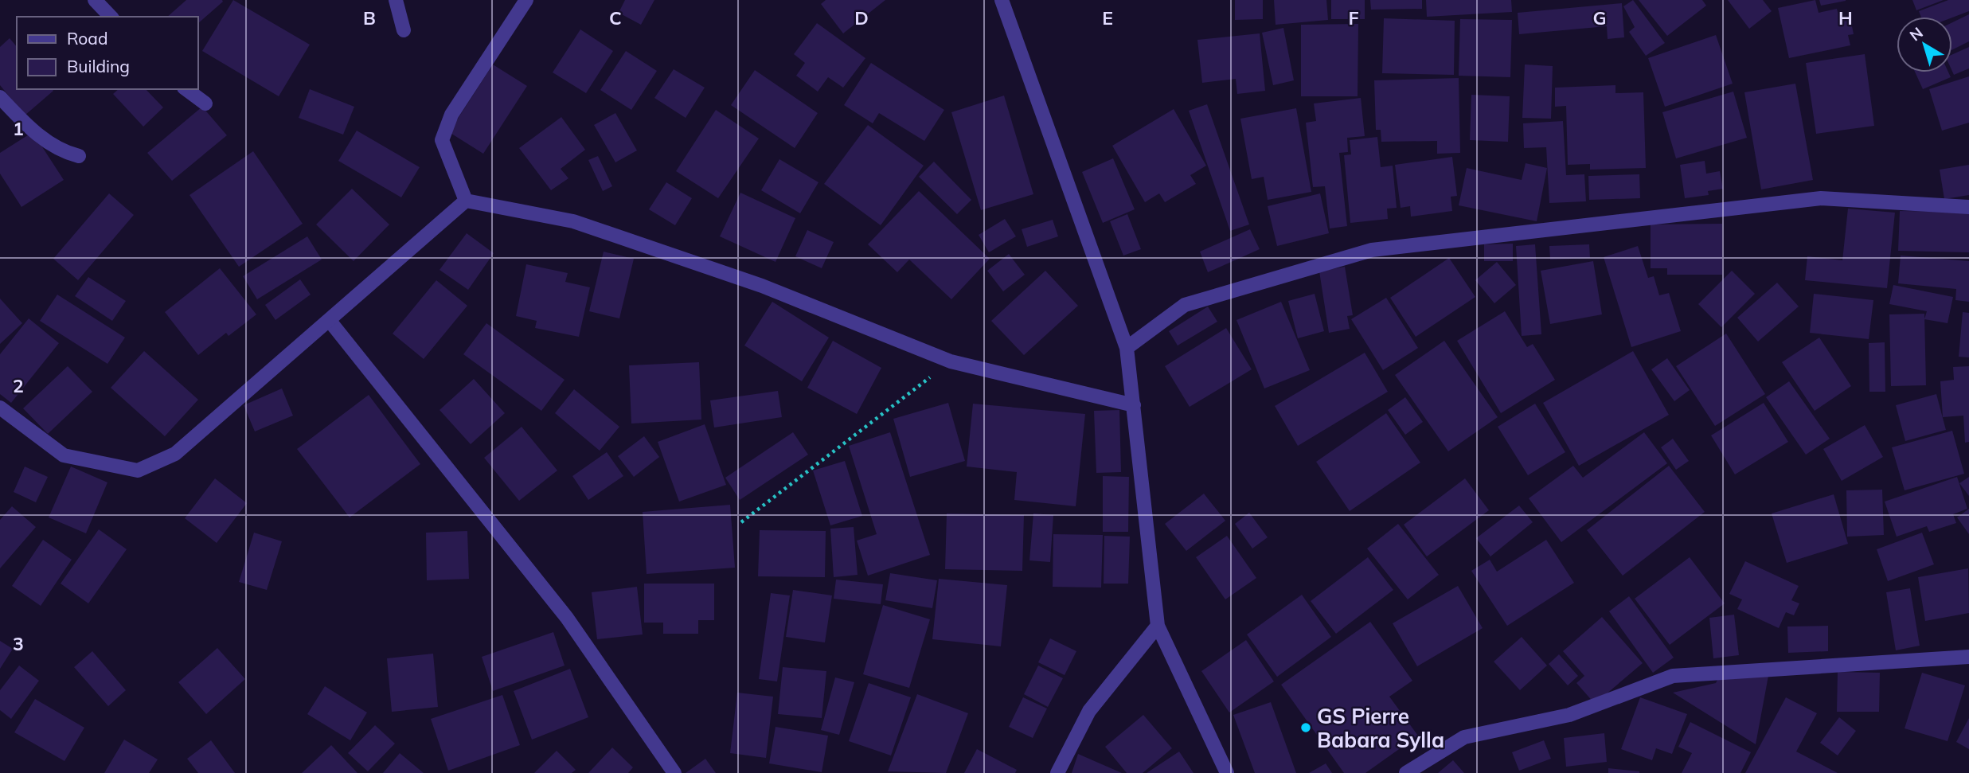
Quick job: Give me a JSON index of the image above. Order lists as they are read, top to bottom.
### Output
{
  "places": ["GS Pierre Babara Sylla"],
  "legend": ["Road", "Building"],
  "north": "top left",
  "grid": {
    "columns": [
      "B",
      "C",
      "D",
      "E",
      "F",
      "G",
      "H"
    ],
    "rows": ["1", "2", "3"]
  }
}
